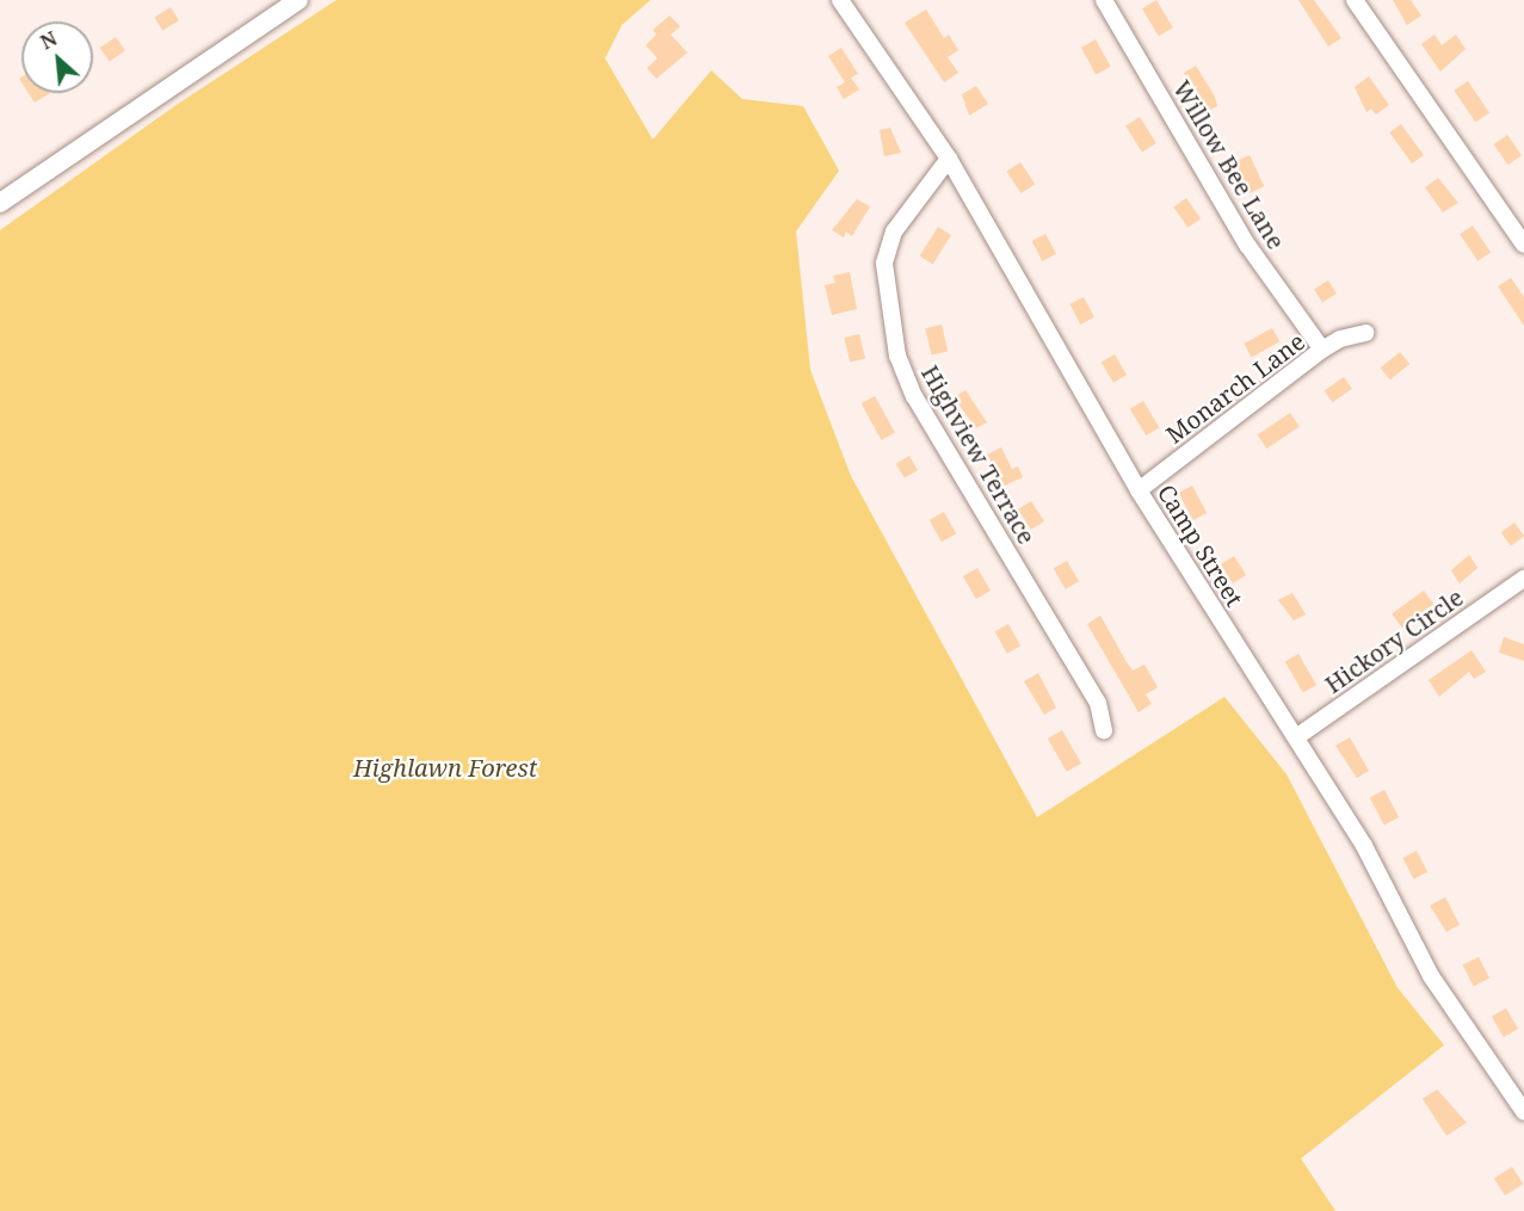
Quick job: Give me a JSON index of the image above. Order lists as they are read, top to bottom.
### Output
{
  "streets": {
    "street": [
      "Willow Bee Lane",
      "Monarch Lane",
      "Highview Terrace",
      "Camp Street",
      "Hickory Circle"
    ]
  },
  "crossings": [
    ["Willow Bee Lane", "Monarch Lane"],
    ["Monarch Lane", "Camp Street"],
    ["Highview Terrace", "Camp Street"],
    ["Camp Street", "Hickory Circle"]
  ],
  "parks": ["Highlawn Forest"],
  "north": "top left"
}
